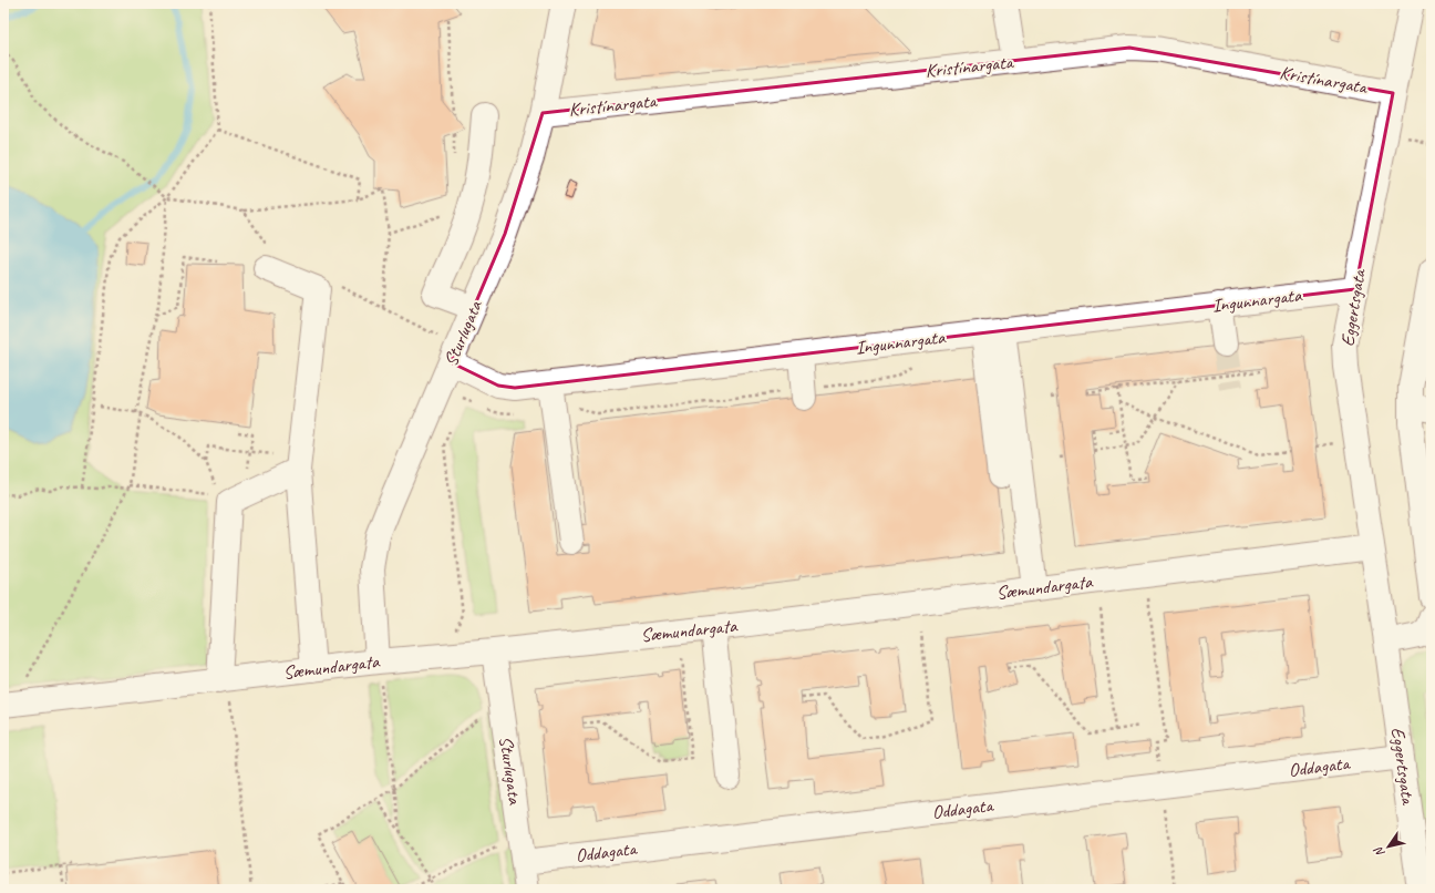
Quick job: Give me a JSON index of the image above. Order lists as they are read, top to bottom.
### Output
{
  "streets": {
    "street": [
      "Kristínargata",
      "Ingunnargata",
      "Eggertsgata",
      "Sturlugata",
      "Sæmundargata",
      "Oddagata"
    ]
  },
  "crossings": [
    ["Kristínargata", "Eggertsgata"],
    ["Kristínargata", "Sturlugata"],
    ["Ingunnargata", "Eggertsgata"],
    ["Ingunnargata", "Sturlugata"],
    ["Eggertsgata", "Sæmundargata"],
    ["Eggertsgata", "Oddagata"],
    ["Sturlugata", "Sæmundargata"],
    ["Sturlugata", "Oddagata"]
  ],
  "north": "bottom left"
}
